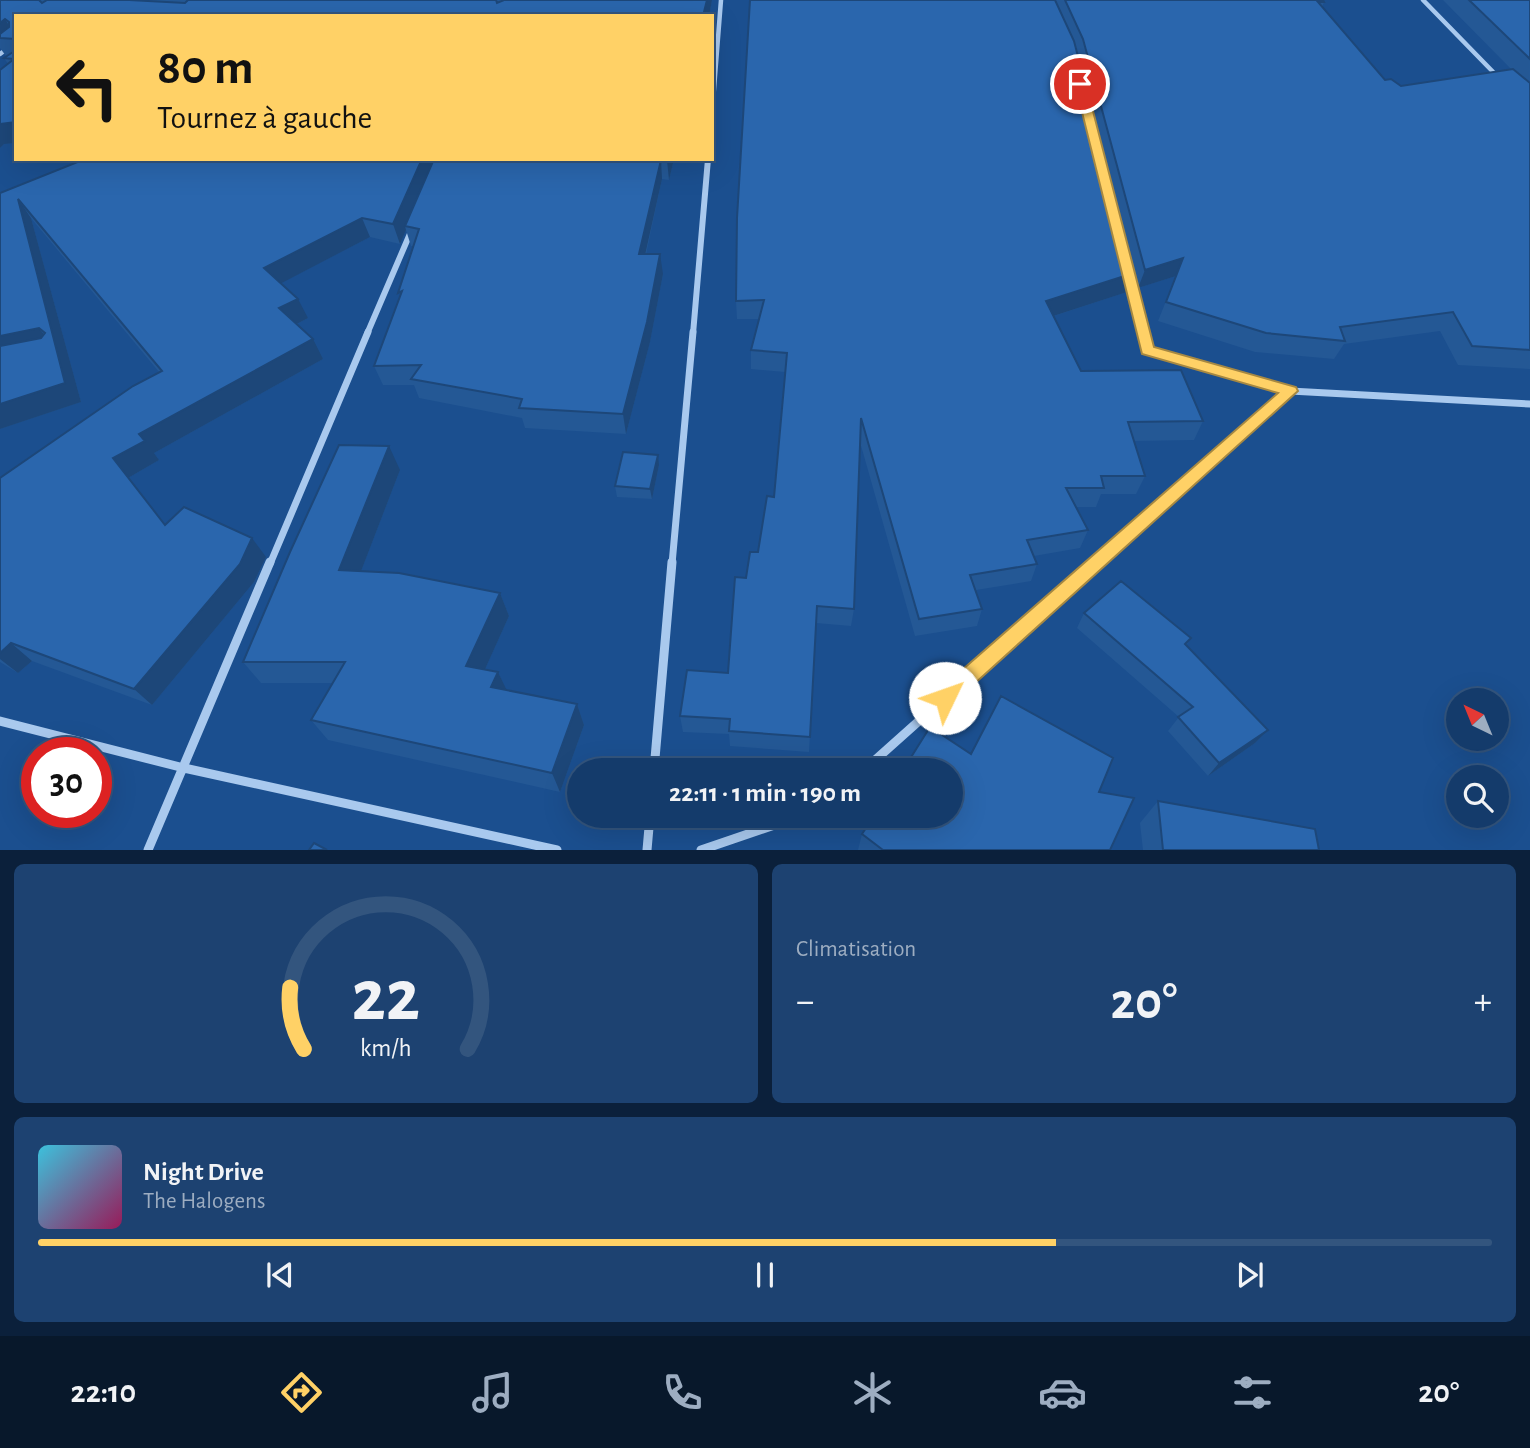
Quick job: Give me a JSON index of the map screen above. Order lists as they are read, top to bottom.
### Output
{
  "north": "top left",
  "page": {
    "turn": ["80 m", "Tournez à gauche"],
    "limit": "30",
    "trip": "22:11 · 1 min · 190 m",
    "tile": "Climatisation",
    "heat": ["−", "20°", "+"],
    "song": ["Night Drive", "The Halogens"],
    "tabs": ["22:10", "20°"],
    "gauge": ["22", "km/h"]
  }
}
